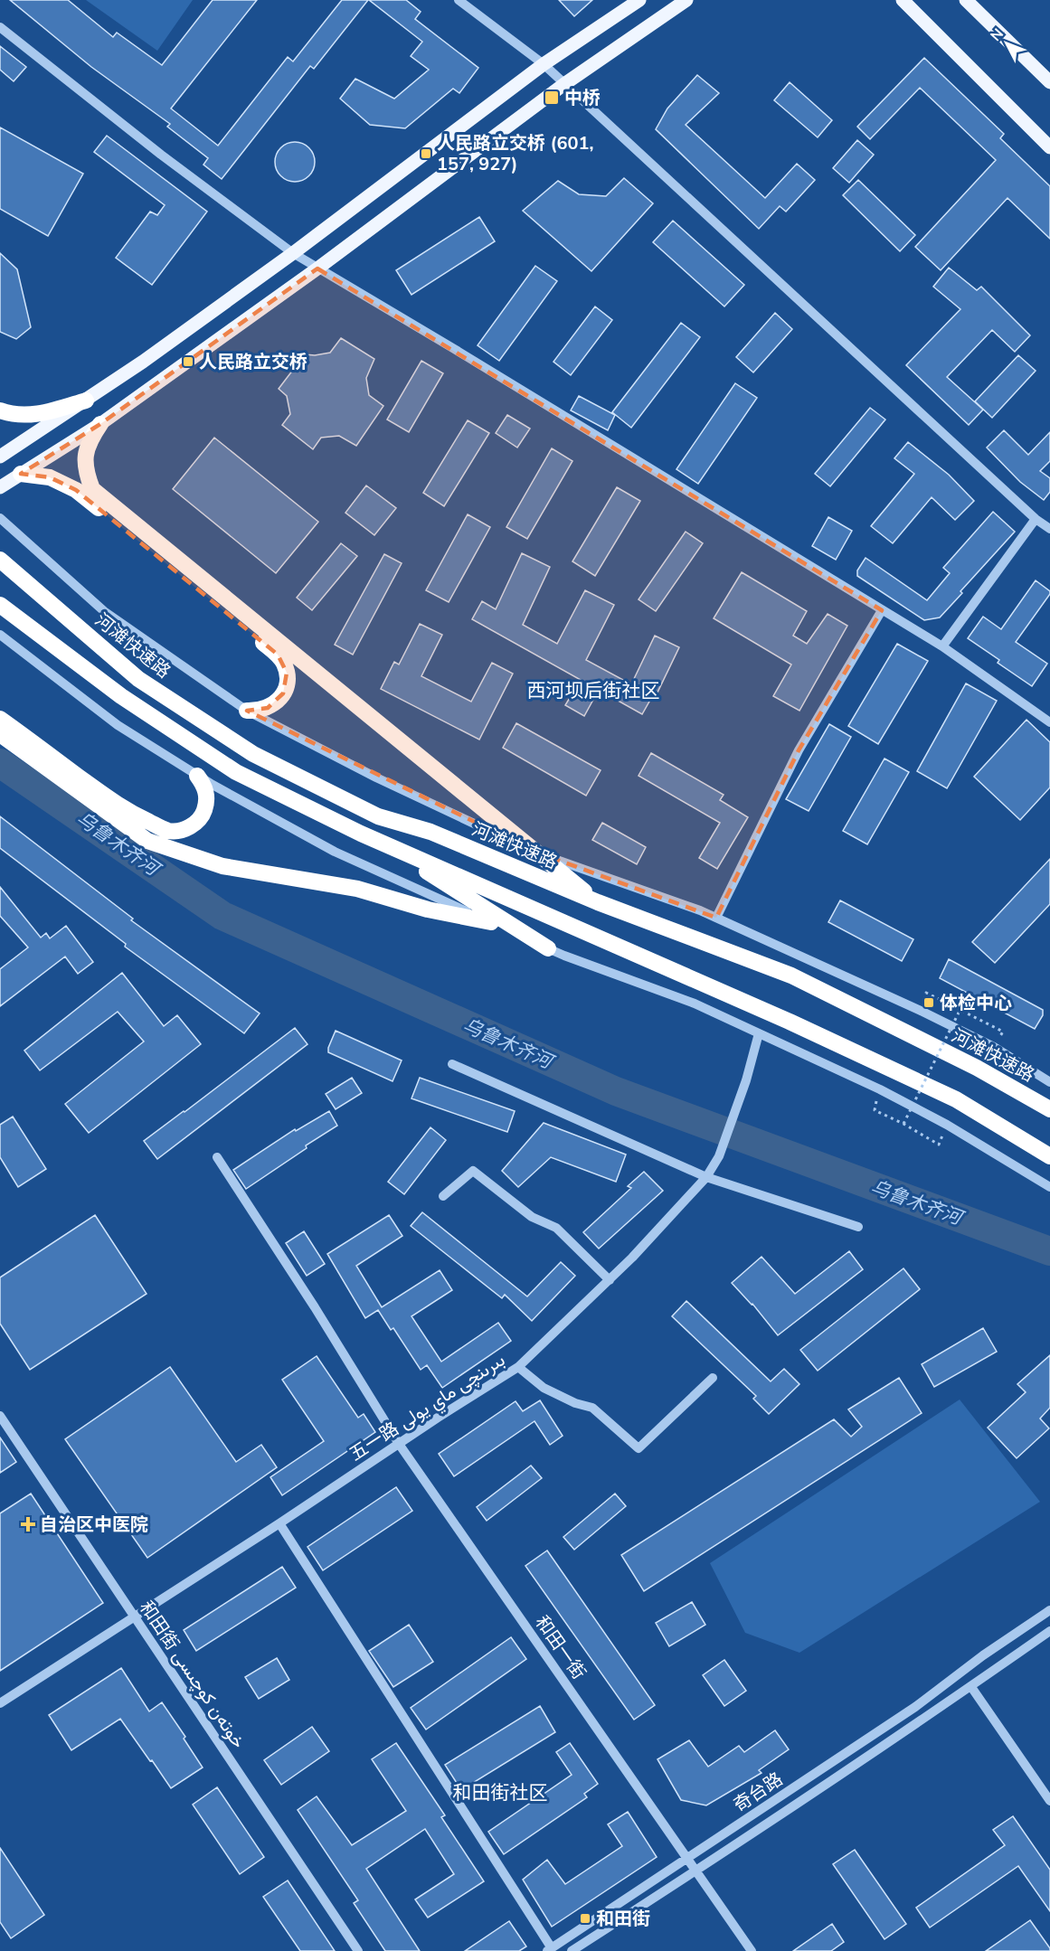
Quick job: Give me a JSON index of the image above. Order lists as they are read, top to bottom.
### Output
{
  "streets": {
    "highway": ["河滩快速路"],
    "street": [
      "五一路 بىرىنچى ماي يولى",
      "和田一街",
      "和田街 خوتەن كوچىسى",
      "奇台路"
    ]
  },
  "crossings": [
    ["五一路 بىرىنچى ماي يولى", "和田一街"],
    ["五一路 بىرىنچى ماي يولى", "和田街 خوتەن كوچىسى"],
    ["和田一街", "奇台路"]
  ],
  "districts": ["西河坝后街社区", "和田街社区"],
  "water": ["乌鲁木齐河"],
  "places": {
    "transit": [
      "中桥",
      "人民路立交桥 (601, 157, 927)",
      "人民路立交桥",
      "体检中心",
      "和田街"
    ],
    "health": ["自治区中医院"]
  },
  "north": "top left"
}
